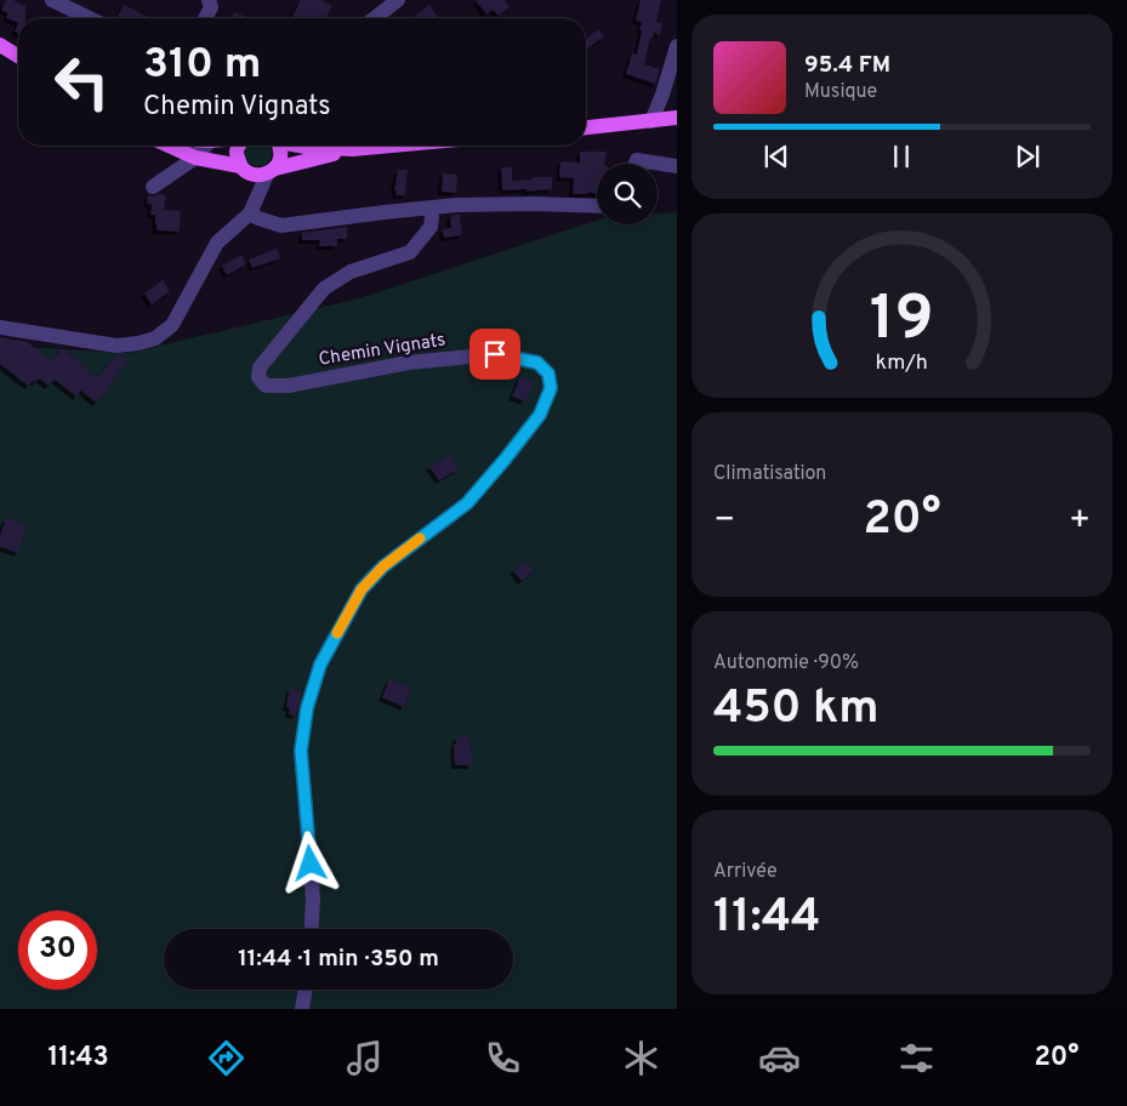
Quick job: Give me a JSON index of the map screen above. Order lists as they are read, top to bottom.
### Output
{
  "streets": {
    "street": ["Chemin Vignats"]
  },
  "page": {
    "turn": ["310 m", "Chemin Vignats"],
    "song": ["95.4 FM", "Musique"],
    "tile": [
      "Climatisation",
      ["Autonomie · 90%", "450 km"],
      ["Arrivée", "11:44"]
    ],
    "heat": ["−", "20°", "+"],
    "limit": "30",
    "trip": "11:44 · 1 min · 350 m",
    "tabs": ["11:43", "20°"],
    "gauge": ["19", "km/h"]
  }
}
